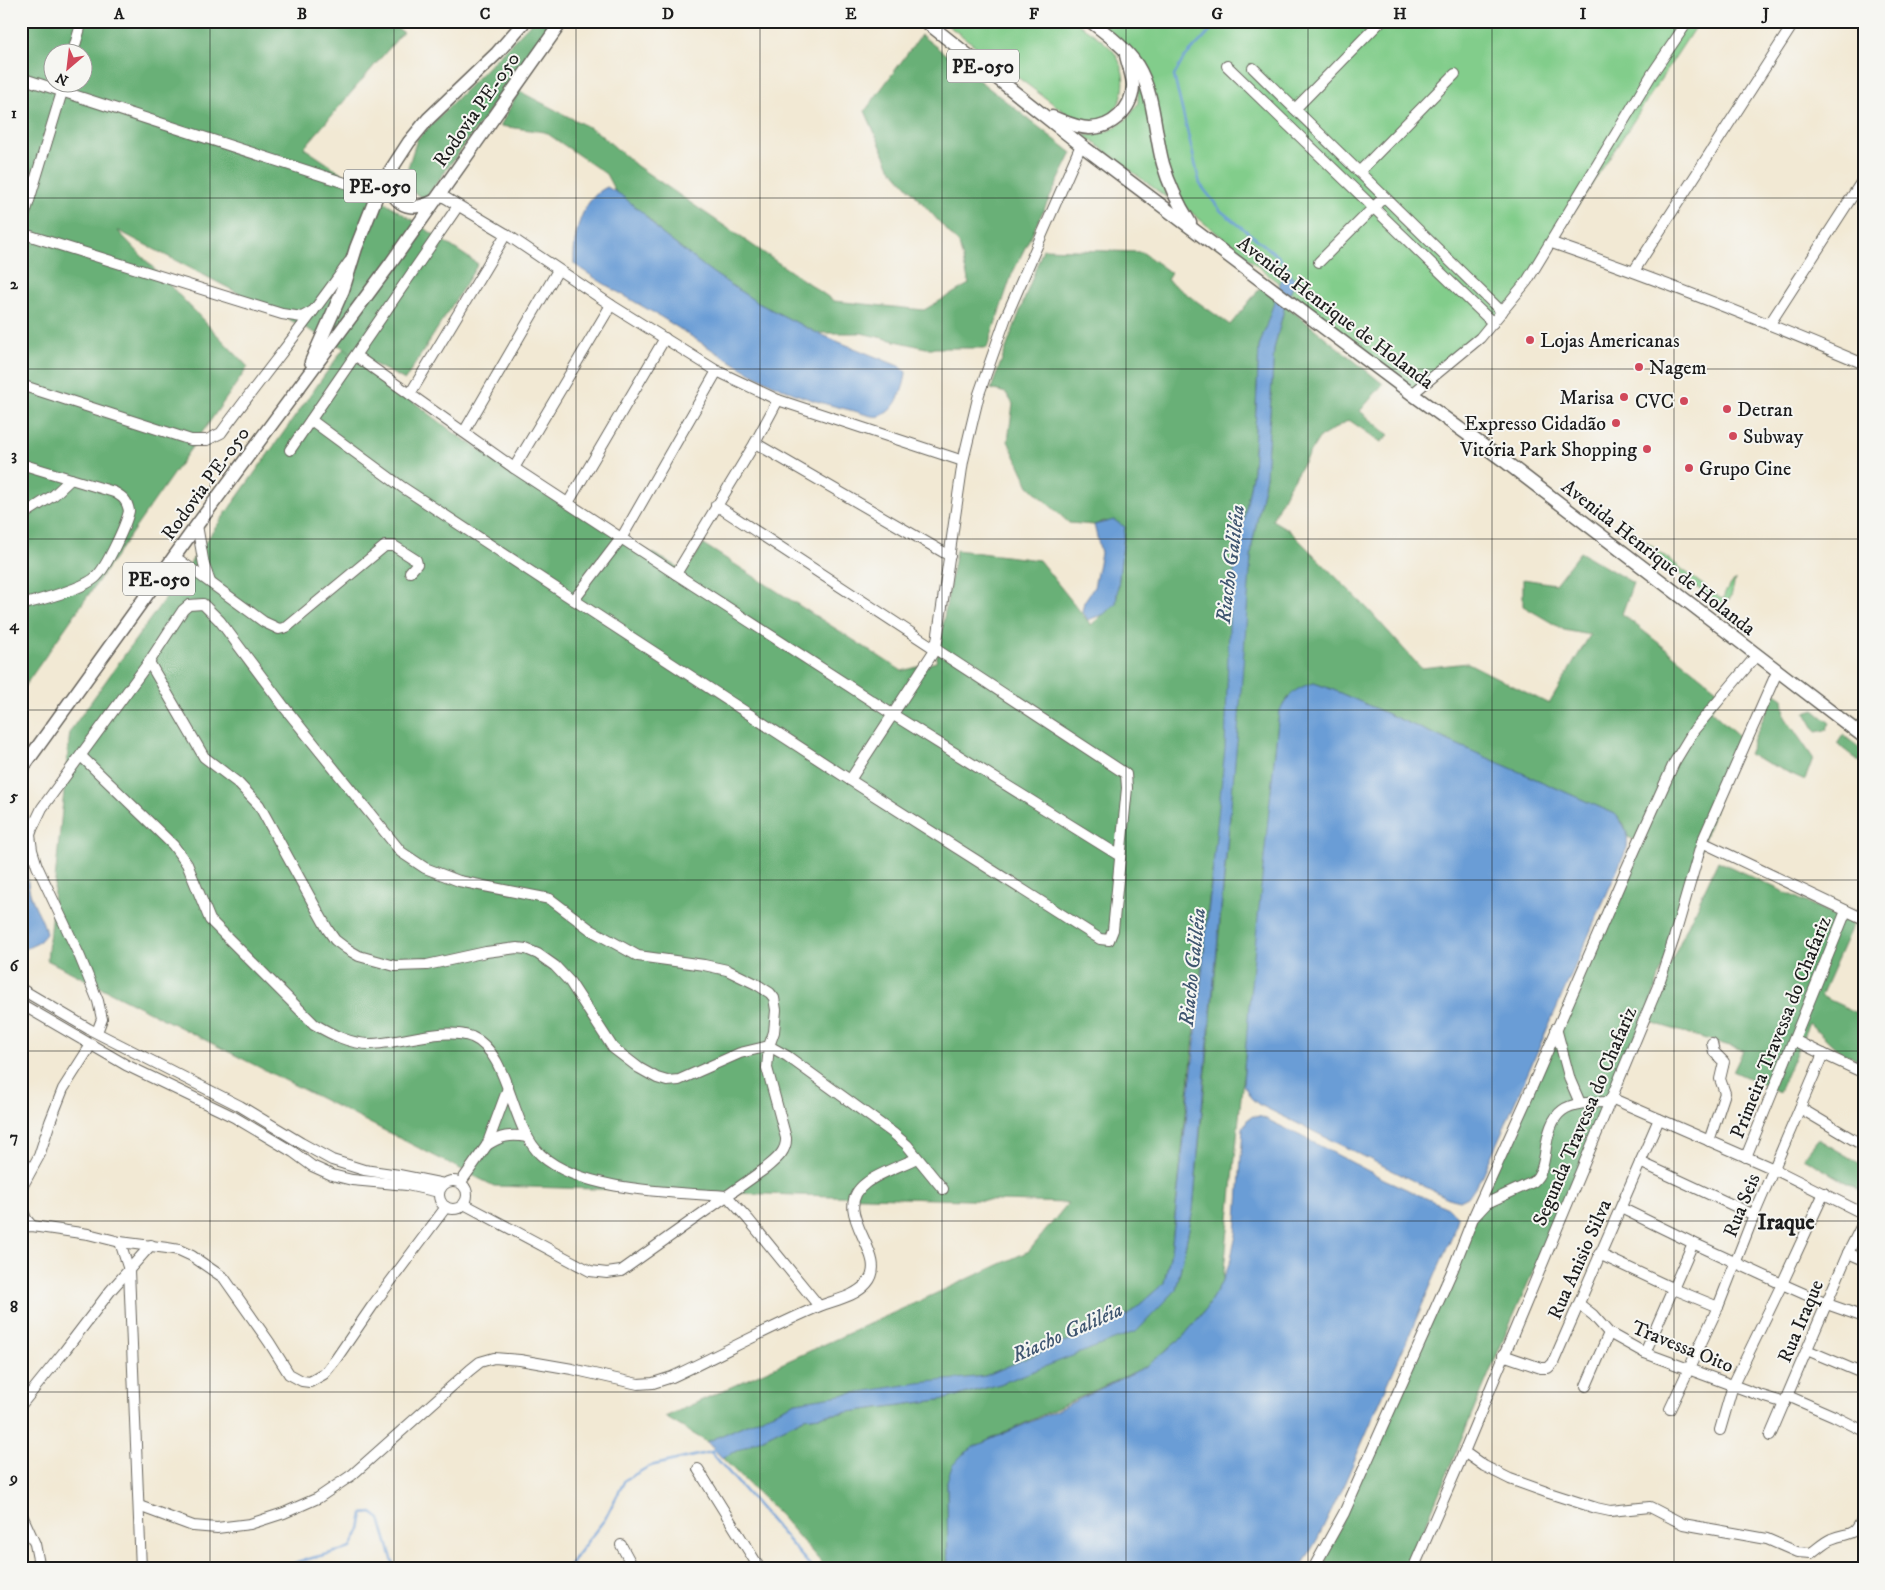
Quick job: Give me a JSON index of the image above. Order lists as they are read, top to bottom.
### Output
{
  "streets": {
    "main road": ["PE-050", "Rodovia PE-050", "Avenida Henrique de Holanda"],
    "street": [
      "Primeira Travessa do Chafariz",
      "Segunda Travessa do Chafariz",
      "Rua Seis",
      "Rua Anisio Silva",
      "Rua Iraque",
      "Travessa Oito"
    ]
  },
  "crossings": [
    ["Avenida Henrique de Holanda", "Segunda Travessa do Chafariz"],
    ["Segunda Travessa do Chafariz", "Rua Anisio Silva"],
    ["Rua Seis", "Travessa Oito"],
    ["Rua Anisio Silva", "Travessa Oito"],
    ["Rua Iraque", "Travessa Oito"]
  ],
  "districts": ["Iraque"],
  "water": ["Riacho Galiléia"],
  "places": [
    "Lojas Americanas",
    "Nagem",
    "Marisa",
    "CVC",
    "Detran",
    "Expresso Cidadão",
    "Subway",
    "Vitória Park Shopping",
    "Grupo Cine"
  ],
  "north": "bottom left",
  "grid": {
    "columns": [
      "A",
      "B",
      "C",
      "D",
      "E",
      "F",
      "G",
      "H",
      "I",
      "J"
    ],
    "rows": [
      "1",
      "2",
      "3",
      "4",
      "5",
      "6",
      "7",
      "8",
      "9"
    ]
  }
}
